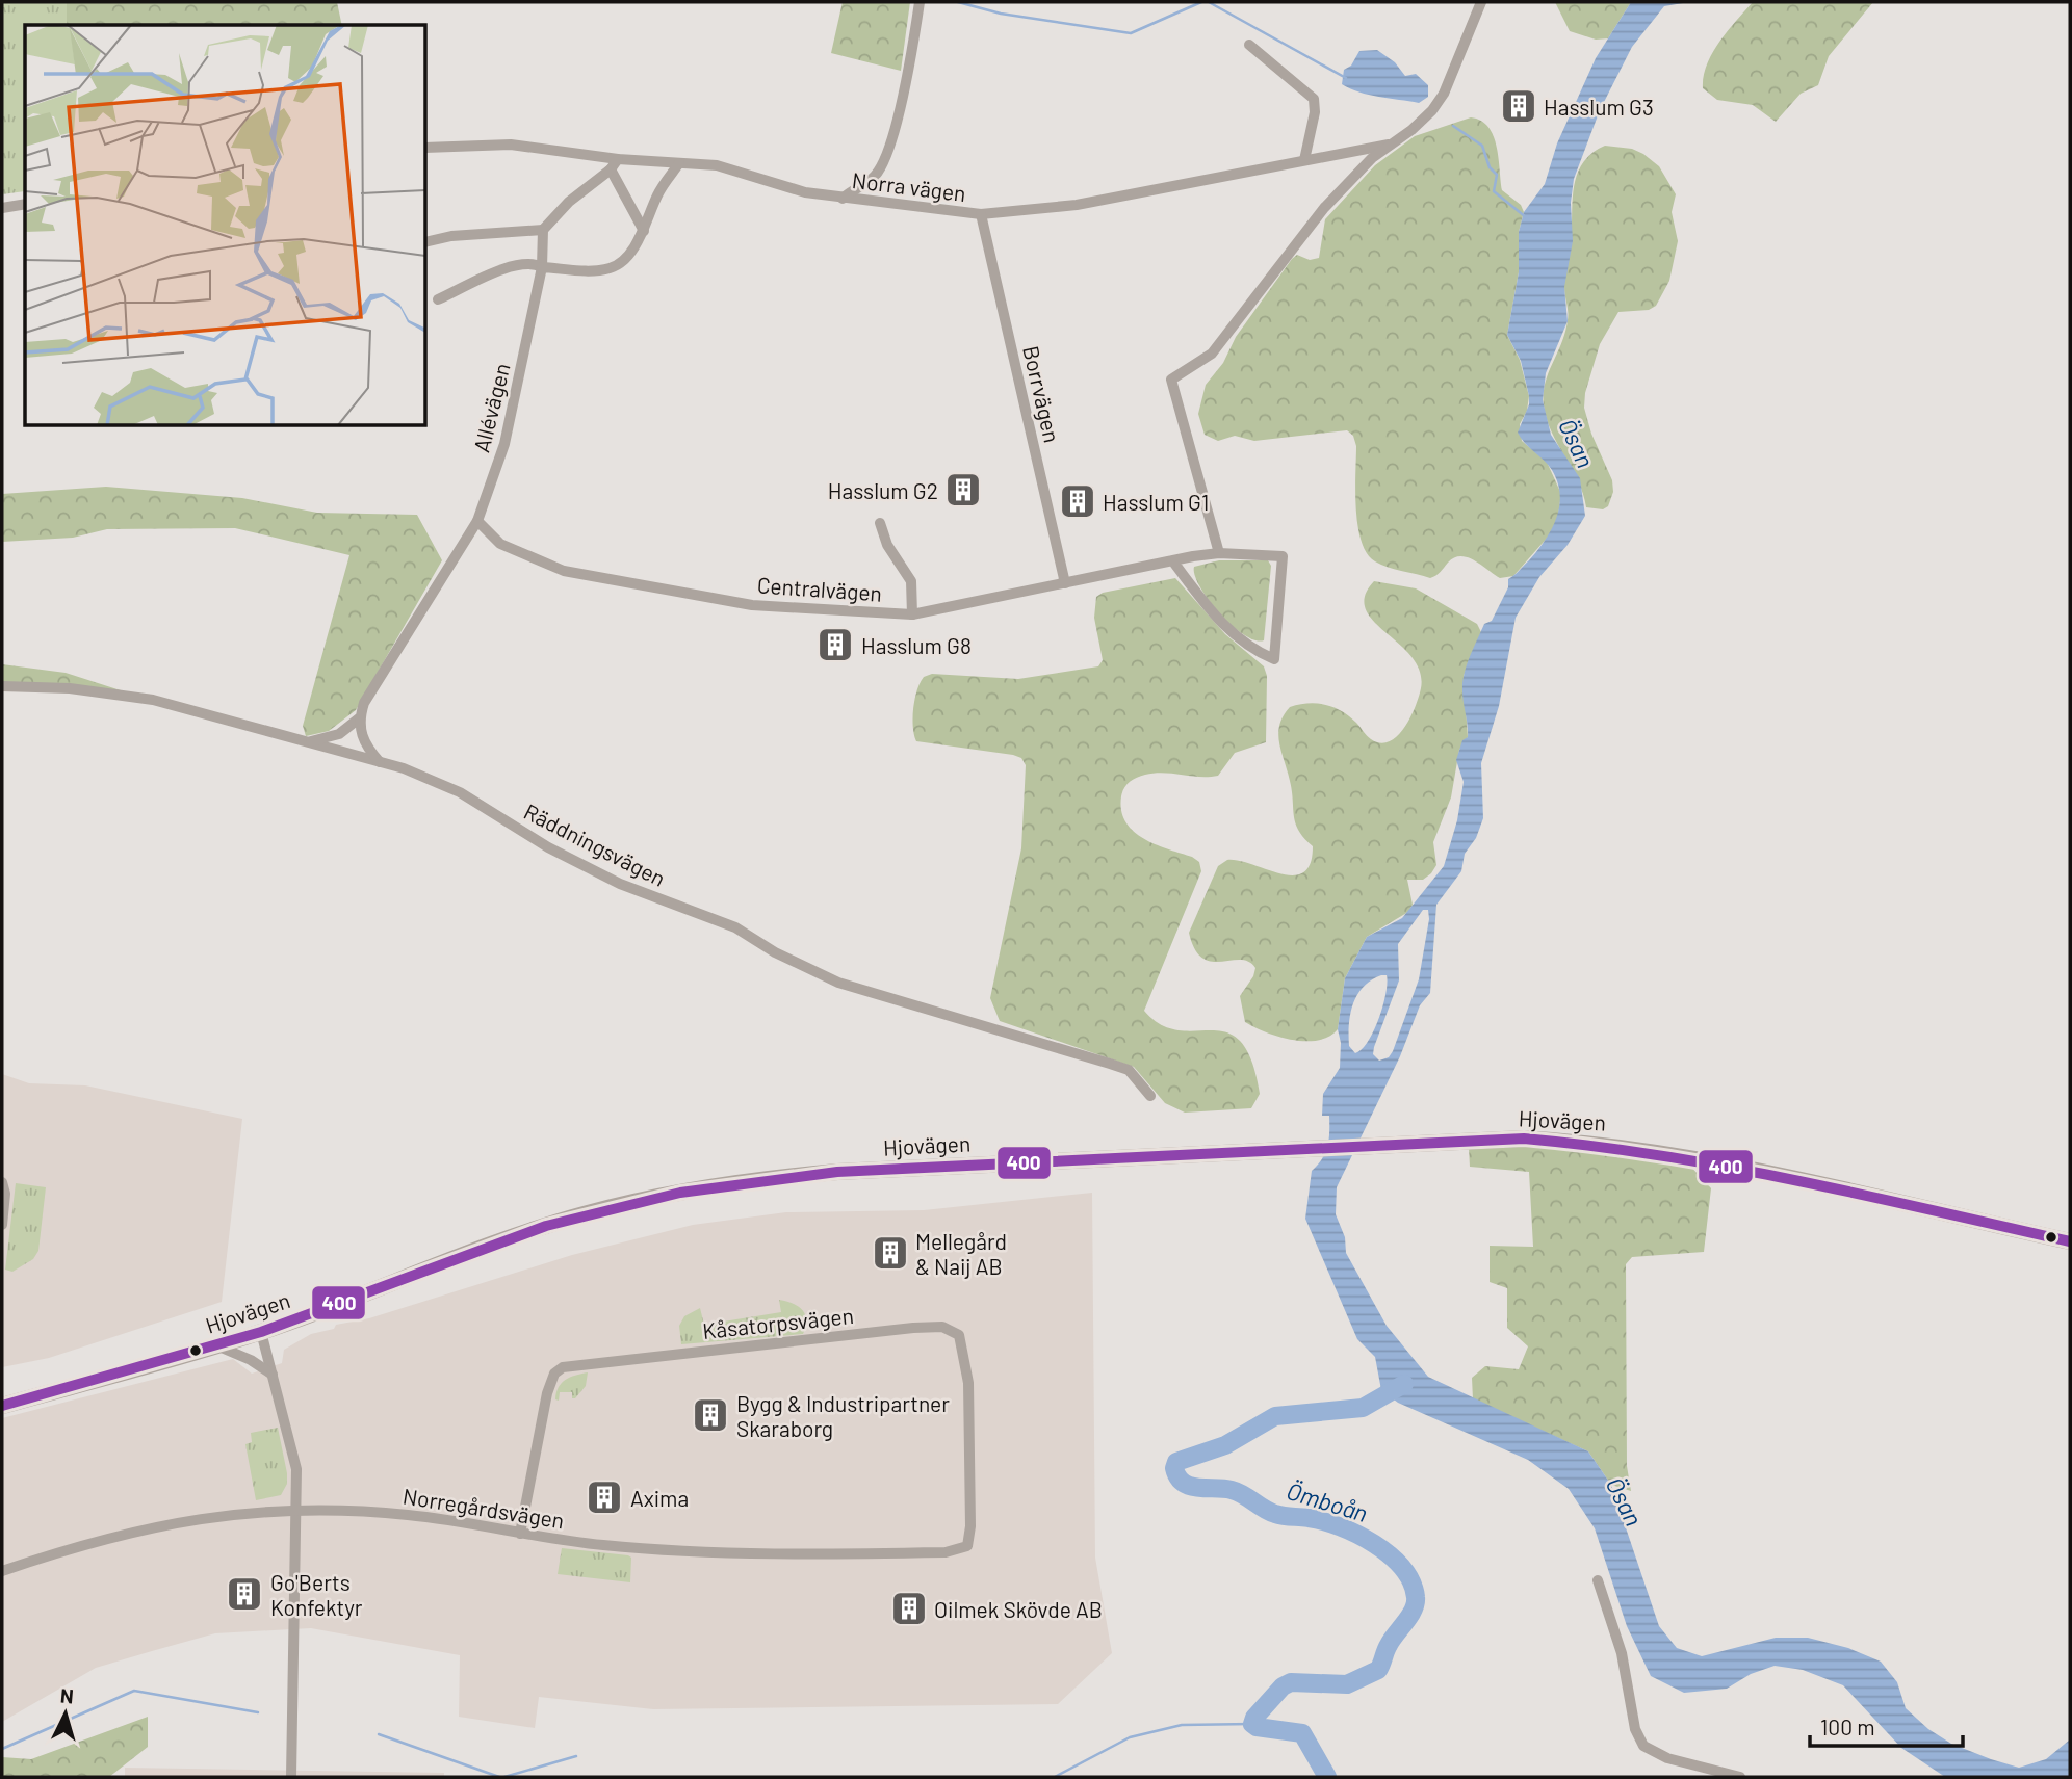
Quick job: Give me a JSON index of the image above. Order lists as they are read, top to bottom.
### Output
{
  "streets": {
    "main road": ["Hjovägen"],
    "street": [
      "Norra vägen",
      "Borrvägen",
      "Allévägen",
      "Centralvägen",
      "Räddningsvägen",
      "Kåsatorpsvägen",
      "Norregårdsvägen"
    ]
  },
  "crossings": [
    ["Norra vägen", "Borrvägen"],
    ["Borrvägen", "Centralvägen"],
    ["Allévägen", "Centralvägen"],
    ["Kåsatorpsvägen", "Norregårdsvägen"]
  ],
  "water": ["Ösan", "Ömboån"],
  "places": {
    "building": [
      "Hasslum G3",
      "Hasslum G2",
      "Hasslum G1",
      "Hasslum G8",
      "Mellegård & Naij AB",
      "Bygg & Industripartner Skaraborg",
      "Axima",
      "Go'Berts Konfektyr",
      "Oilmek Skövde AB"
    ]
  },
  "lines": ["transit line 400"],
  "scale_bar": "100 m",
  "north": "top"
}
